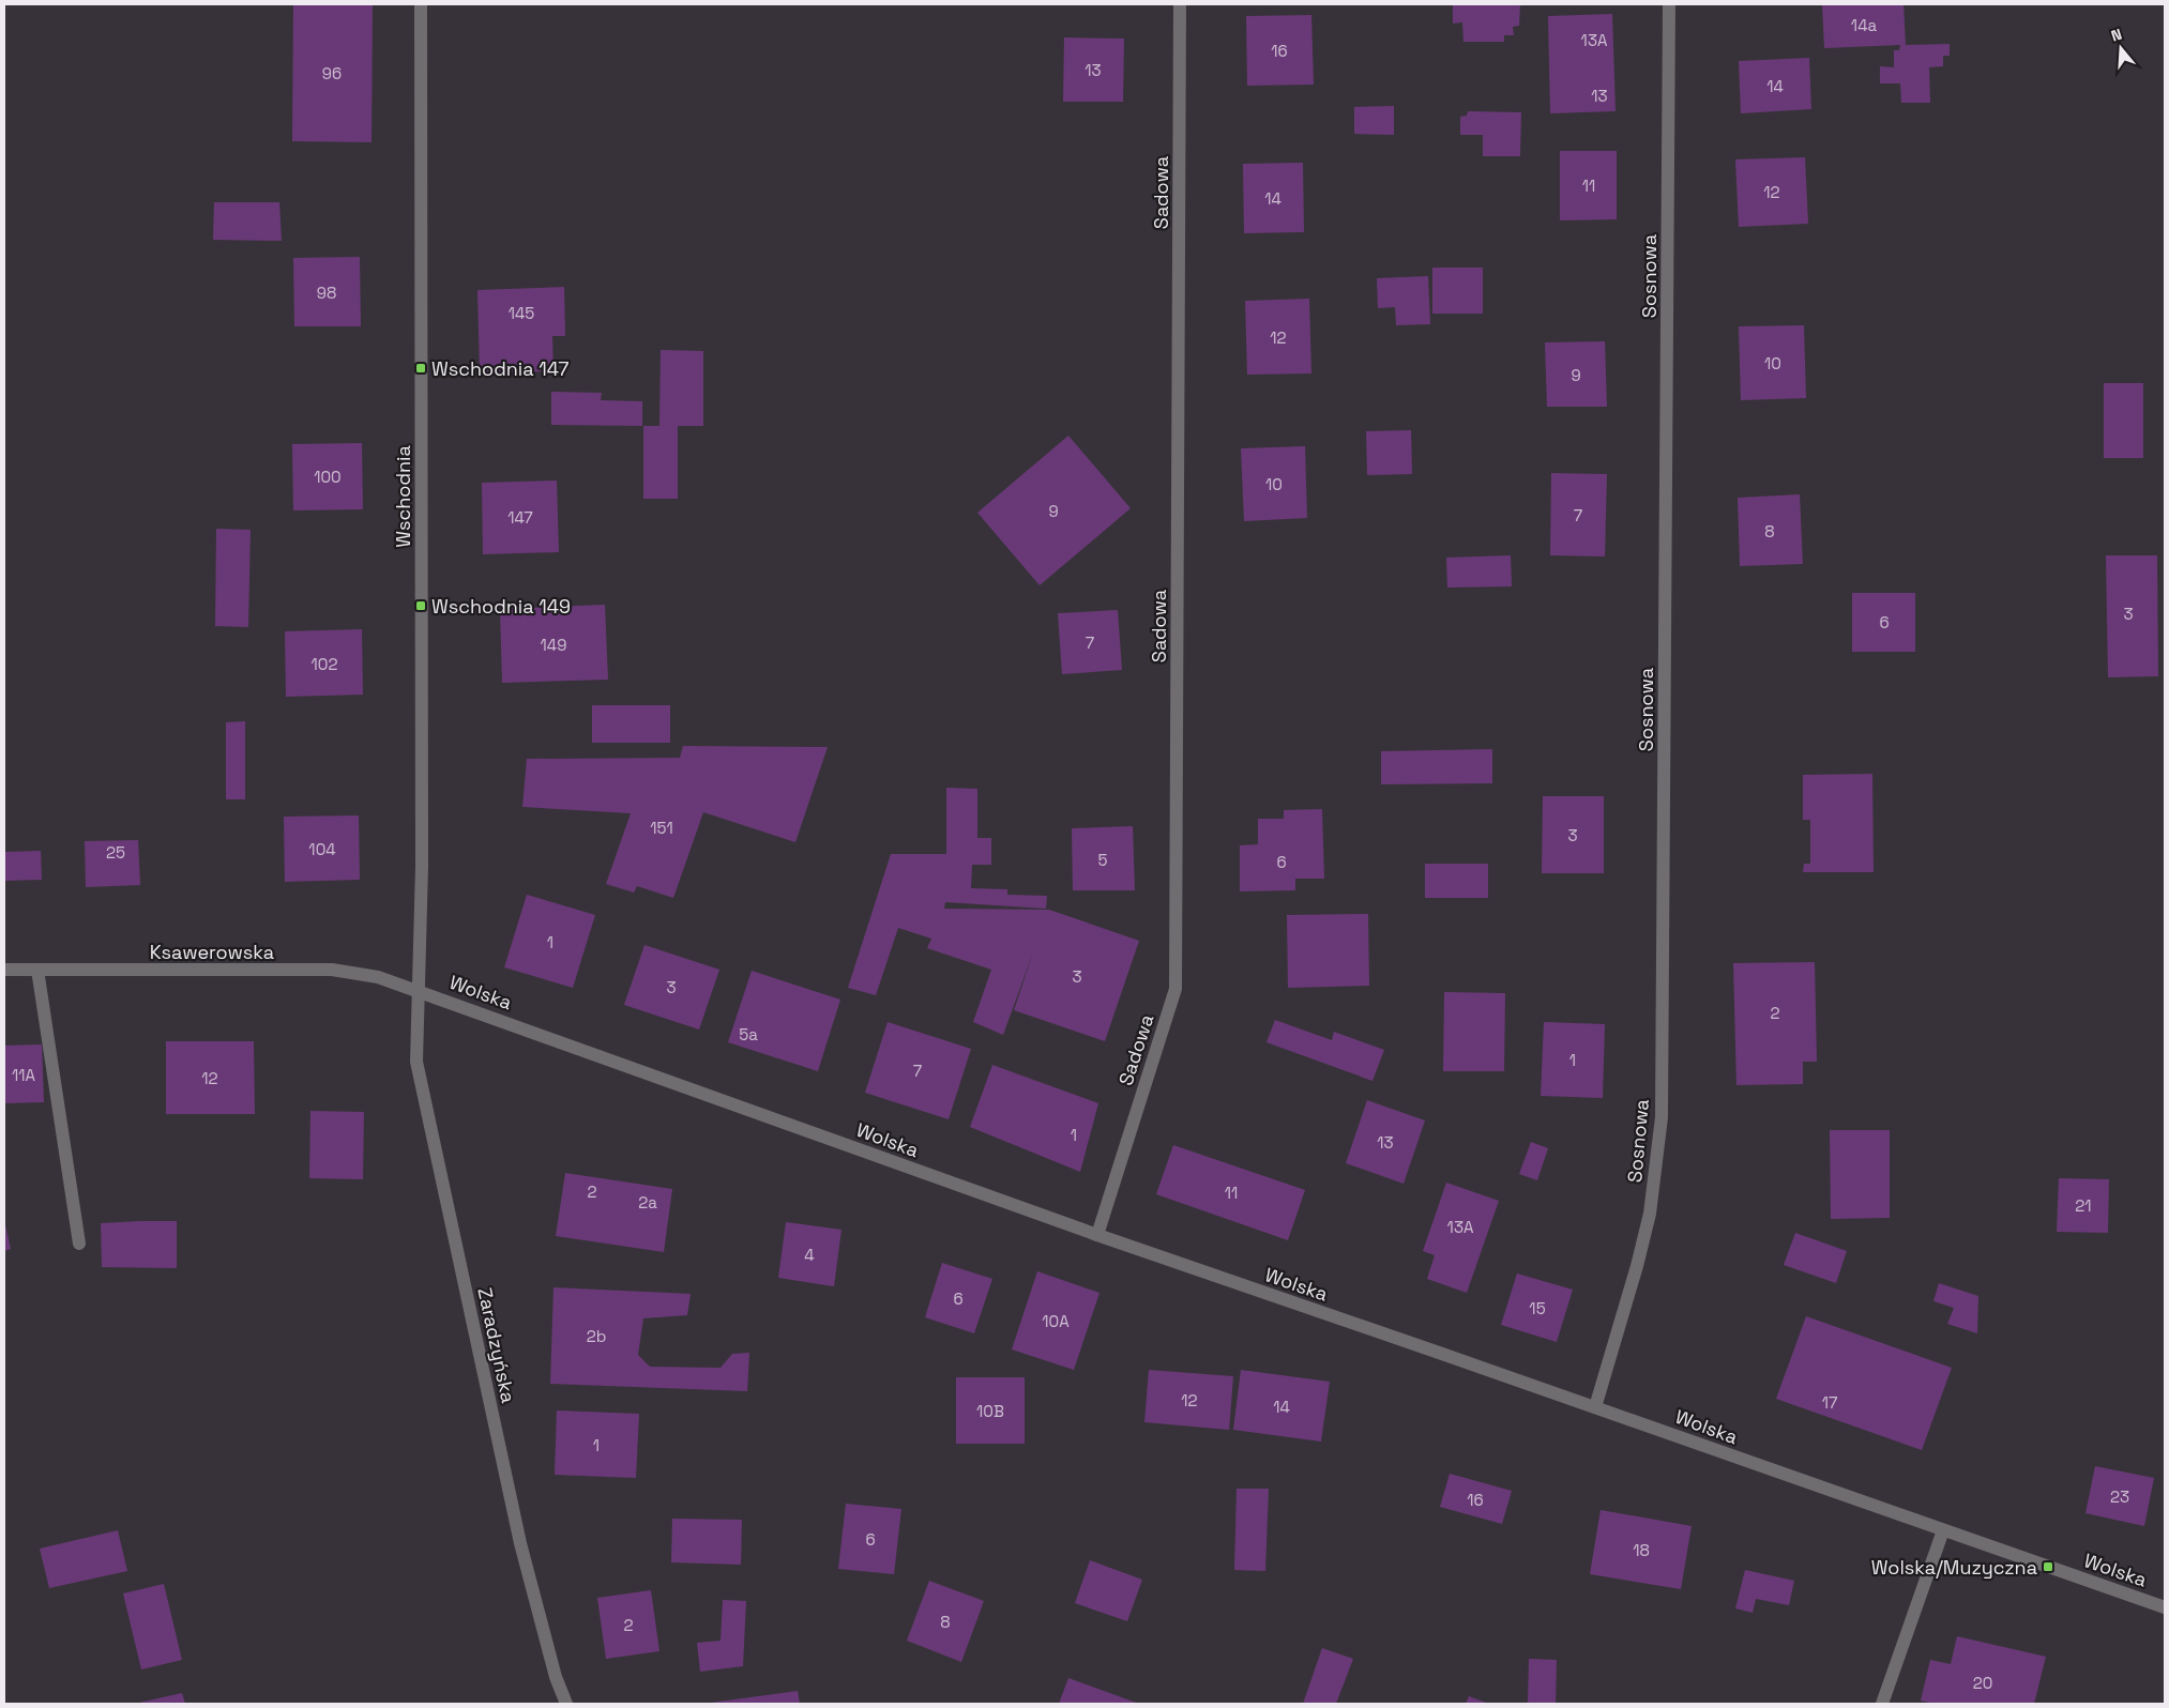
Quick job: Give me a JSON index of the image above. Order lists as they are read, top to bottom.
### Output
{
  "streets": {
    "street": [
      "Sadowa",
      "Sosnowa",
      "Wschodnia",
      "Ksawerowska",
      "Wolska",
      "Zaradzyńska"
    ]
  },
  "crossings": [
    ["Sadowa", "Wolska"],
    ["Sosnowa", "Wolska"],
    ["Wschodnia", "Ksawerowska"],
    ["Wschodnia", "Wolska"],
    ["Wschodnia", "Zaradzyńska"],
    ["Ksawerowska", "Wolska"],
    ["Ksawerowska", "Zaradzyńska"],
    ["Wolska", "Zaradzyńska"]
  ],
  "places": {
    "transit": ["Wschodnia 147", "Wschodnia 149", "Wolska/Muzyczna"]
  },
  "house_numbers": [
    "14a",
    "13A",
    "16",
    "13",
    "96",
    "14",
    "13",
    "11",
    "12",
    "14",
    "98",
    "145",
    "12",
    "10",
    "9",
    "100",
    "10",
    "9",
    "7",
    "147",
    "8",
    "3",
    "6",
    "7",
    "149",
    "102",
    "151",
    "3",
    "104",
    "25",
    "5",
    "6",
    "1",
    "3",
    "3",
    "2",
    "5a",
    "1",
    "7",
    "11A",
    "12",
    "1",
    "13",
    "2",
    "11",
    "2a",
    "21",
    "13A",
    "4",
    "6",
    "15",
    "10A",
    "2b",
    "12",
    "17",
    "14",
    "10B",
    "1",
    "23",
    "16",
    "6",
    "18",
    "8",
    "2",
    "20"
  ],
  "north": "top"
}
